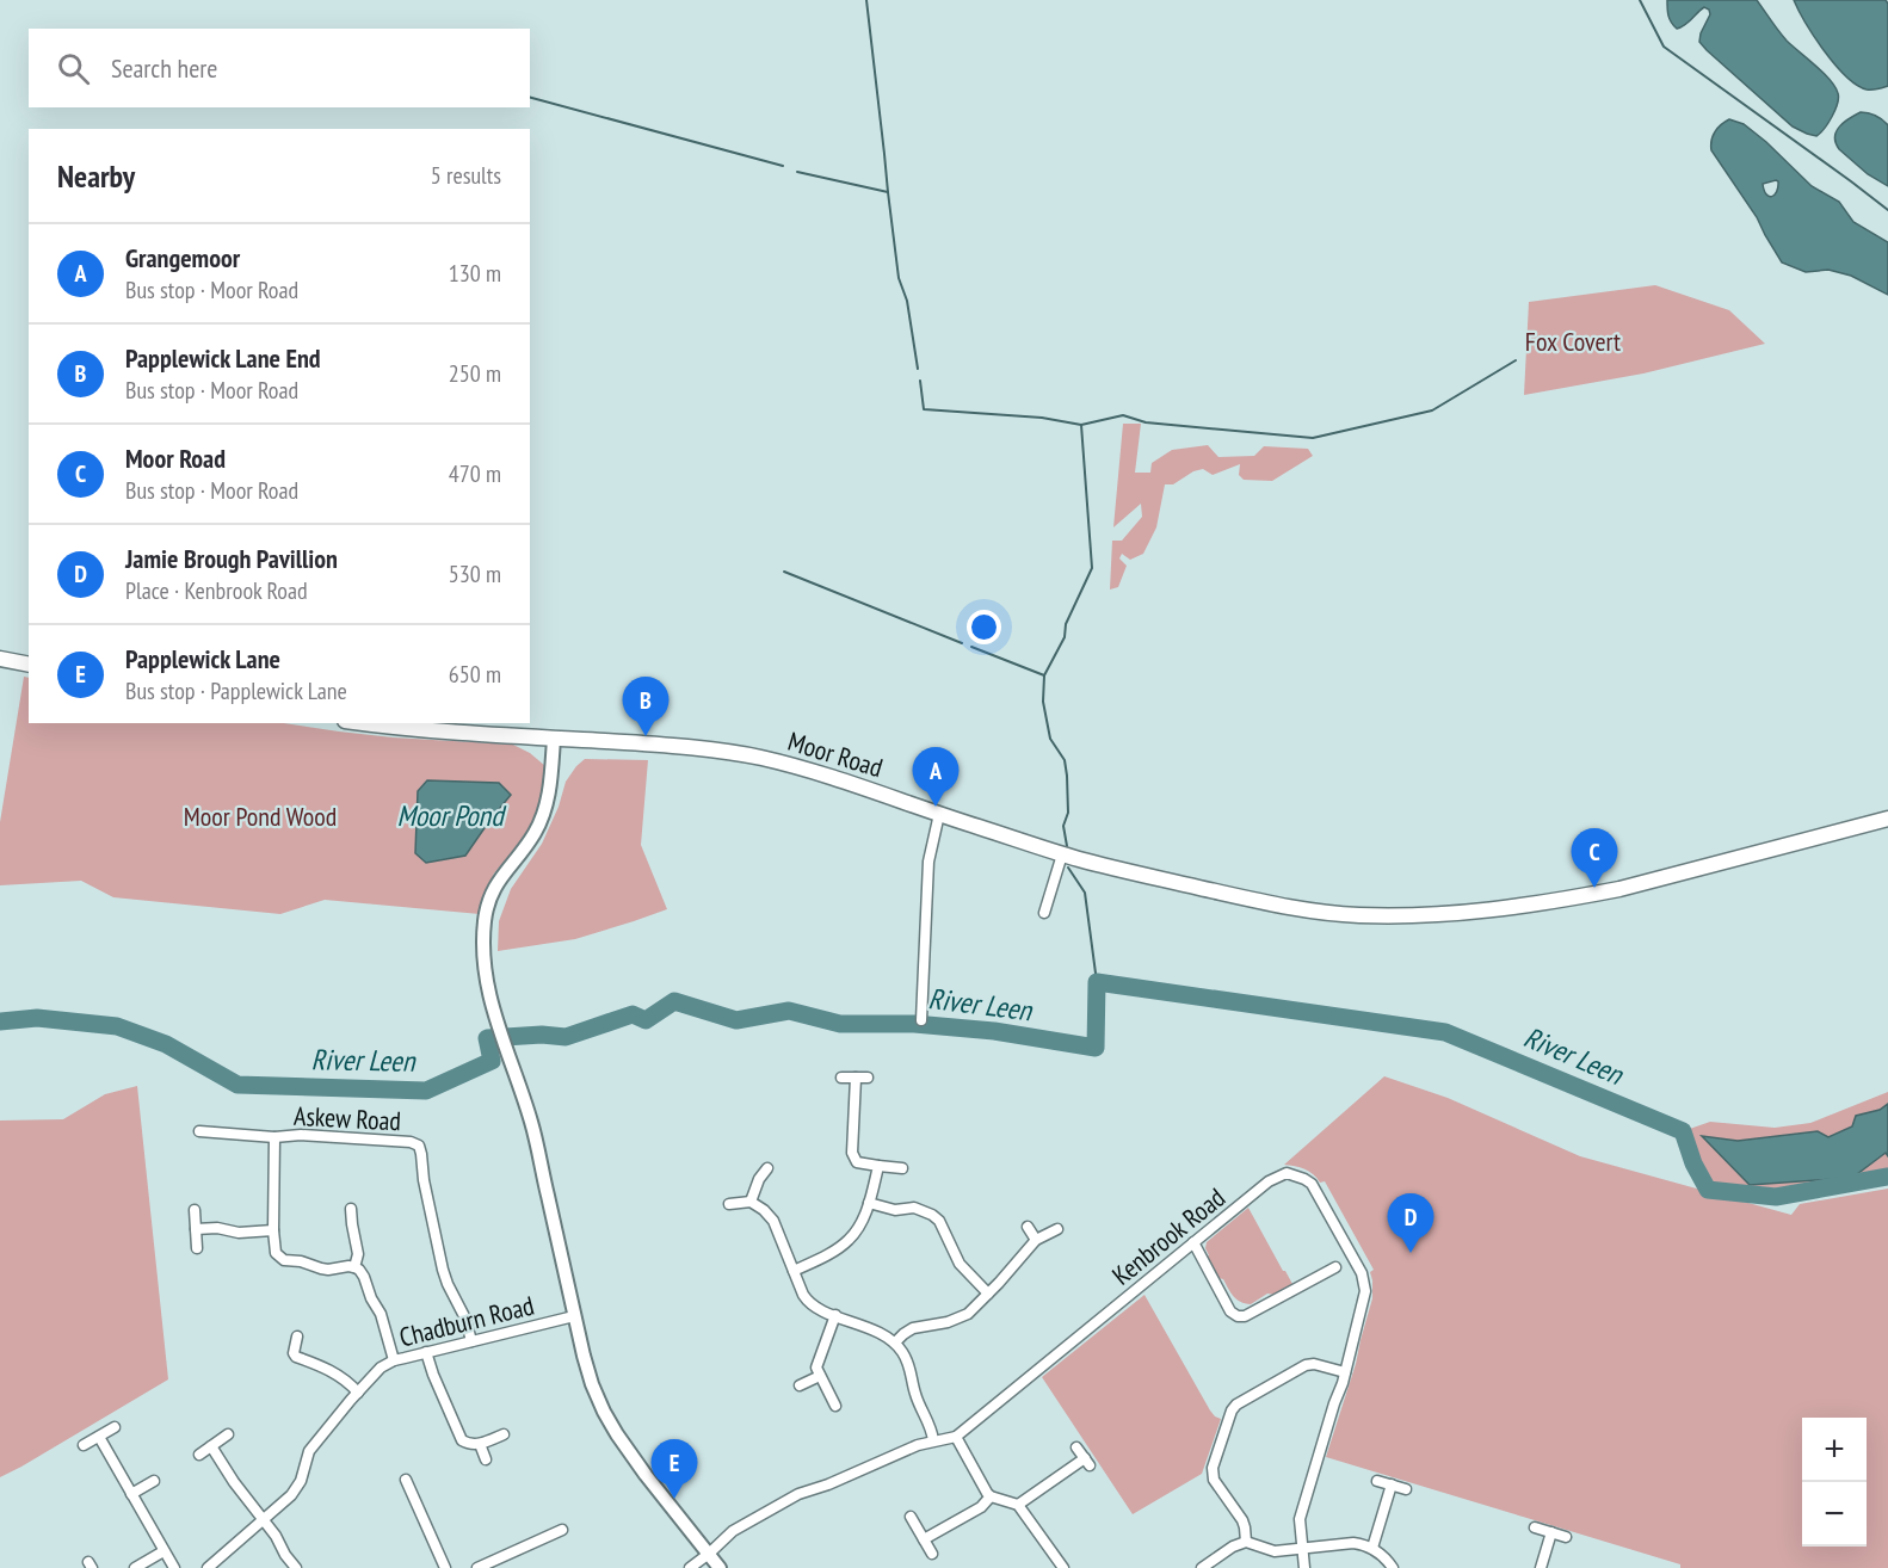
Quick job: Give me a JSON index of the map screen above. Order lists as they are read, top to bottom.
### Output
{
  "streets": {
    "main road": ["Moor Road"],
    "street": ["Askew Road", "Kenbrook Road", "Chadburn Road"]
  },
  "crossings": [
    ["Askew Road", "Chadburn Road"]
  ],
  "water": ["Moor Pond", "River Leen"],
  "parks": ["Fox Covert", "Moor Pond Wood"],
  "page": {
    "search": "Search here",
    "heading": ["Nearby", "5 results"],
    "list": [
      {
        "mark": "A",
        "name": "Grangemoor",
        "note": "Bus stop · Moor Road",
        "value": "130 m"
      },
      {
        "mark": "B",
        "name": "Papplewick Lane End",
        "note": "Bus stop · Moor Road",
        "value": "250 m"
      },
      {
        "mark": "C",
        "name": "Moor Road",
        "note": "Bus stop · Moor Road",
        "value": "470 m"
      },
      {
        "mark": "D",
        "name": "Jamie Brough Pavillion",
        "note": "Place · Kenbrook Road",
        "value": "530 m"
      },
      {
        "mark": "E",
        "name": "Papplewick Lane",
        "note": "Bus stop · Papplewick Lane",
        "value": "650 m"
      }
    ],
    "pins": [
      "B",
      "A",
      "C",
      "D",
      "E"
    ],
    "map_buttons": ["+", "−"]
  }
}
